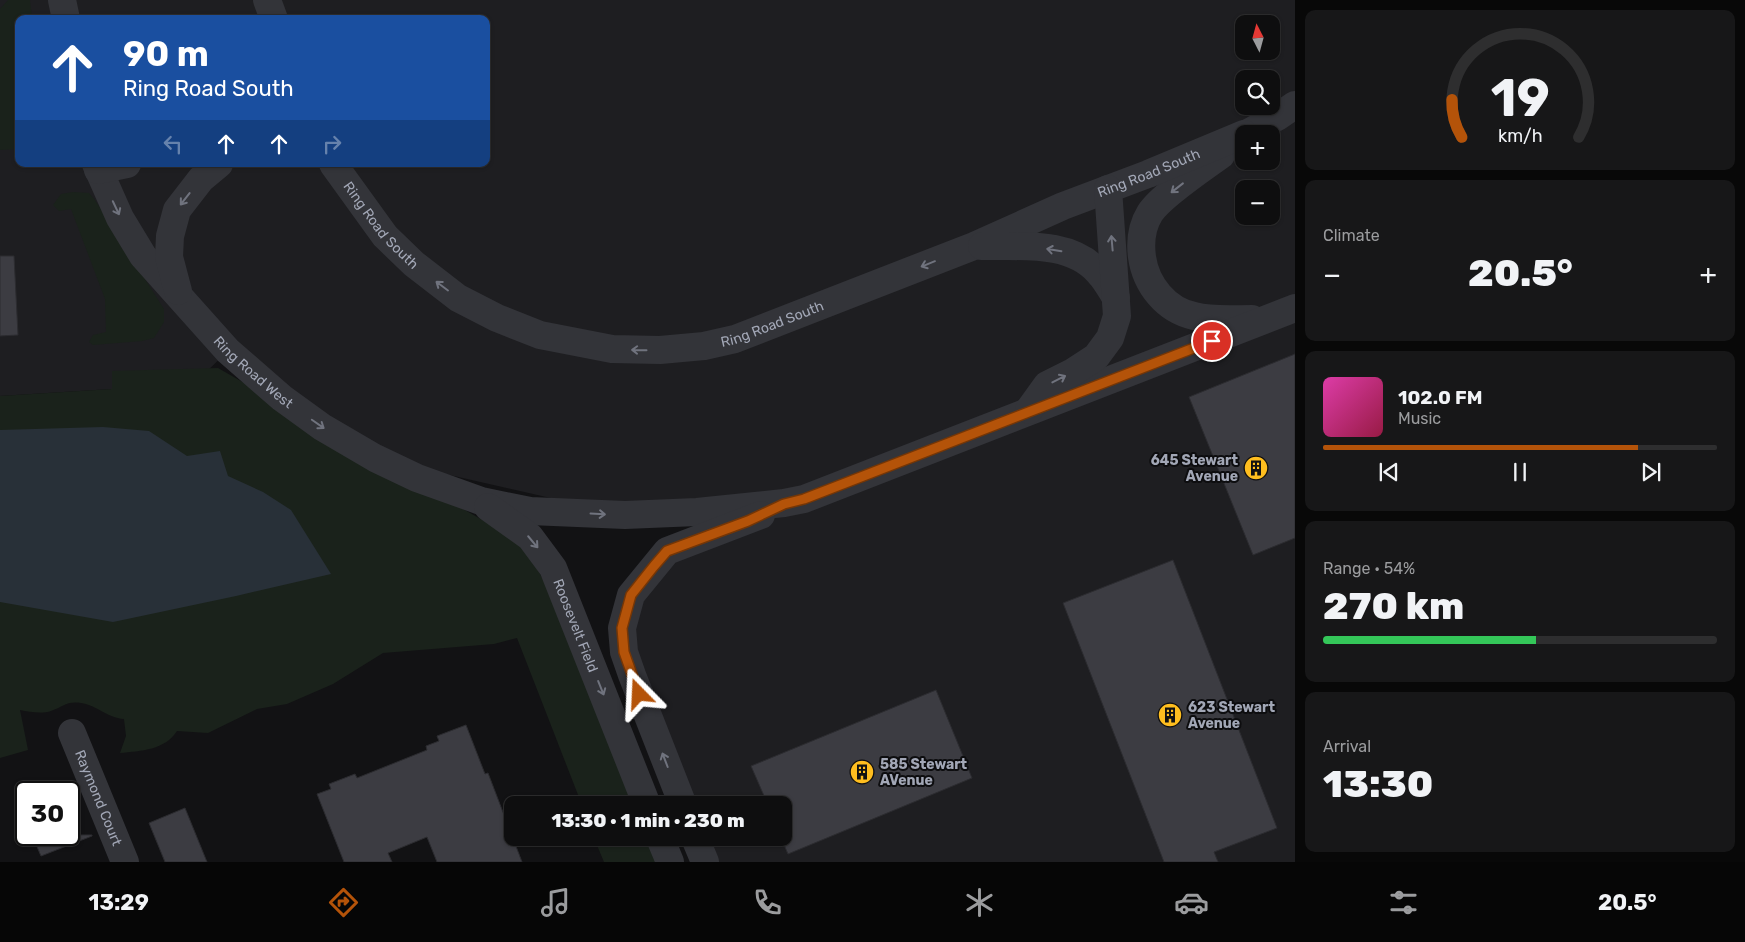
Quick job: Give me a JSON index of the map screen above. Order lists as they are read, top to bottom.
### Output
{
  "streets": {
    "street": [
      "Ring Road South",
      "Ring Road West",
      "Roosevelt Field",
      "Raymond Court"
    ]
  },
  "crossings": [
    ["Ring Road West", "Roosevelt Field"]
  ],
  "one_way": ["Ring Road West", "Roosevelt Field"],
  "places": {
    "building": ["645 Stewart Avenue", "623 Stewart Avenue", "585 Stewart AVenue"]
  },
  "north": "top",
  "page": {
    "map_buttons": ["+", "−"],
    "turn": ["90 m", "Ring Road South"],
    "tile": [
      "Climate",
      ["Range · 54%", "270 km"],
      ["Arrival", "13:30"]
    ],
    "heat": ["−", "20.5°", "+"],
    "song": ["102.0 FM", "Music"],
    "limit": "30",
    "trip": "13:30 · 1 min · 230 m",
    "tabs": ["13:29", "20.5°"],
    "gauge": ["19", "km/h"]
  }
}
